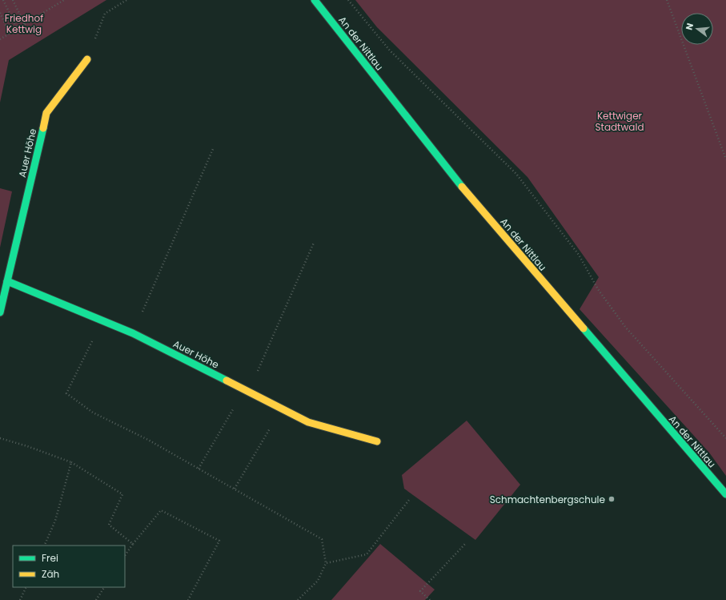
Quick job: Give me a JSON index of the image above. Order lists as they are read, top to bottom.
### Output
{
  "streets": {
    "street": ["An der Nittlau", "Auer Höhe"]
  },
  "parks": ["Friedhof Kettwig", "Kettwiger Stadtwald"],
  "places": ["Schmachtenbergschule"],
  "legend": ["Frei", "Zäh"],
  "north": "left"
}
